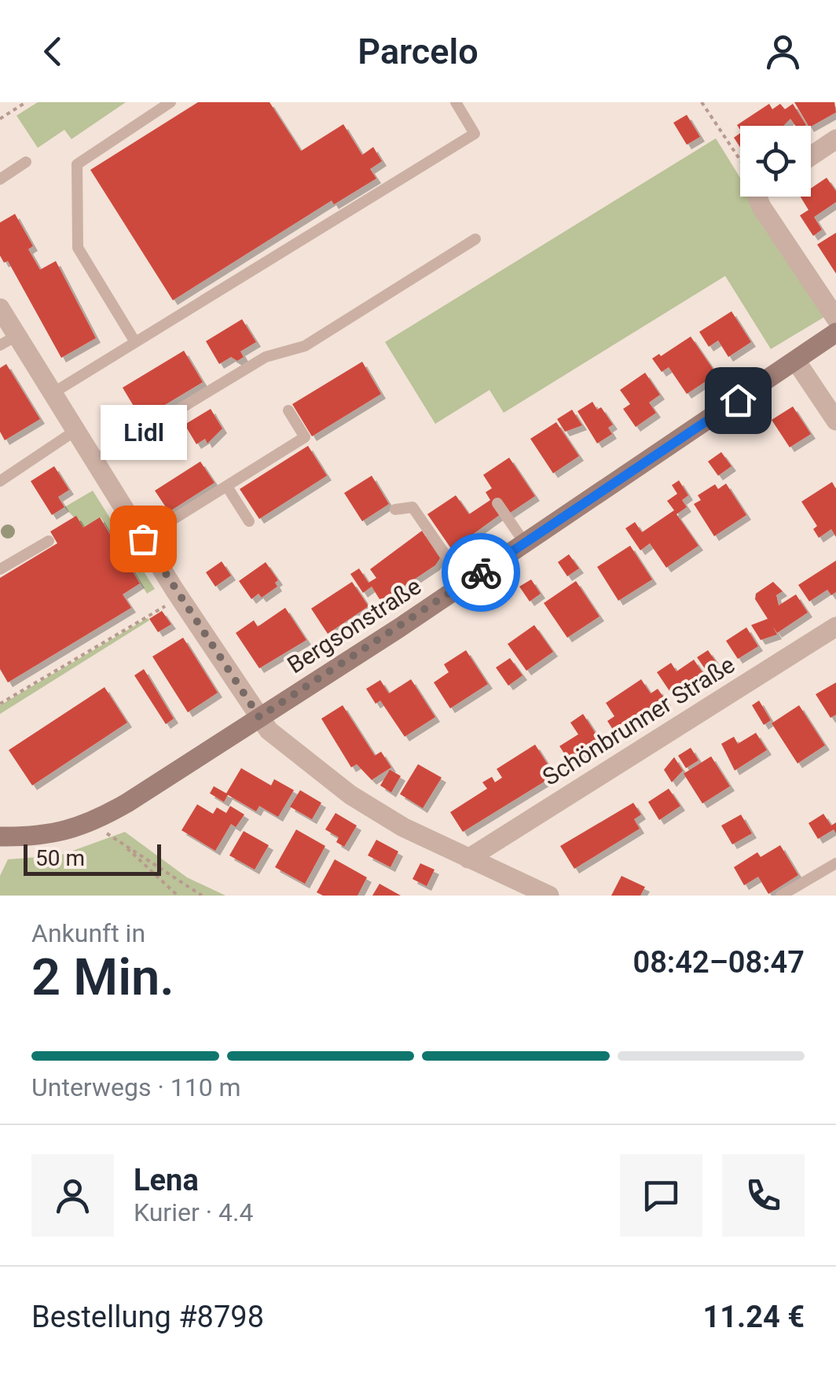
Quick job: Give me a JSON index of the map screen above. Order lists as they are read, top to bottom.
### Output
{
  "streets": {
    "street": ["Bergsonstraße", "Schönbrunner Straße"]
  },
  "places": ["Lidl"],
  "scale_bar": "50 m",
  "page": {
    "header": "Parcelo",
    "bubble": "Lidl",
    "scale": "50 m",
    "heading": ["2 Min.", "Ankunft in", "08:42–08:47"],
    "panel": [
      "Lena",
      "Kurier · 4.4",
      "Bestellung #8798",
      "11.24 €"
    ],
    "bar": "Unterwegs · 110 m"
  }
}
